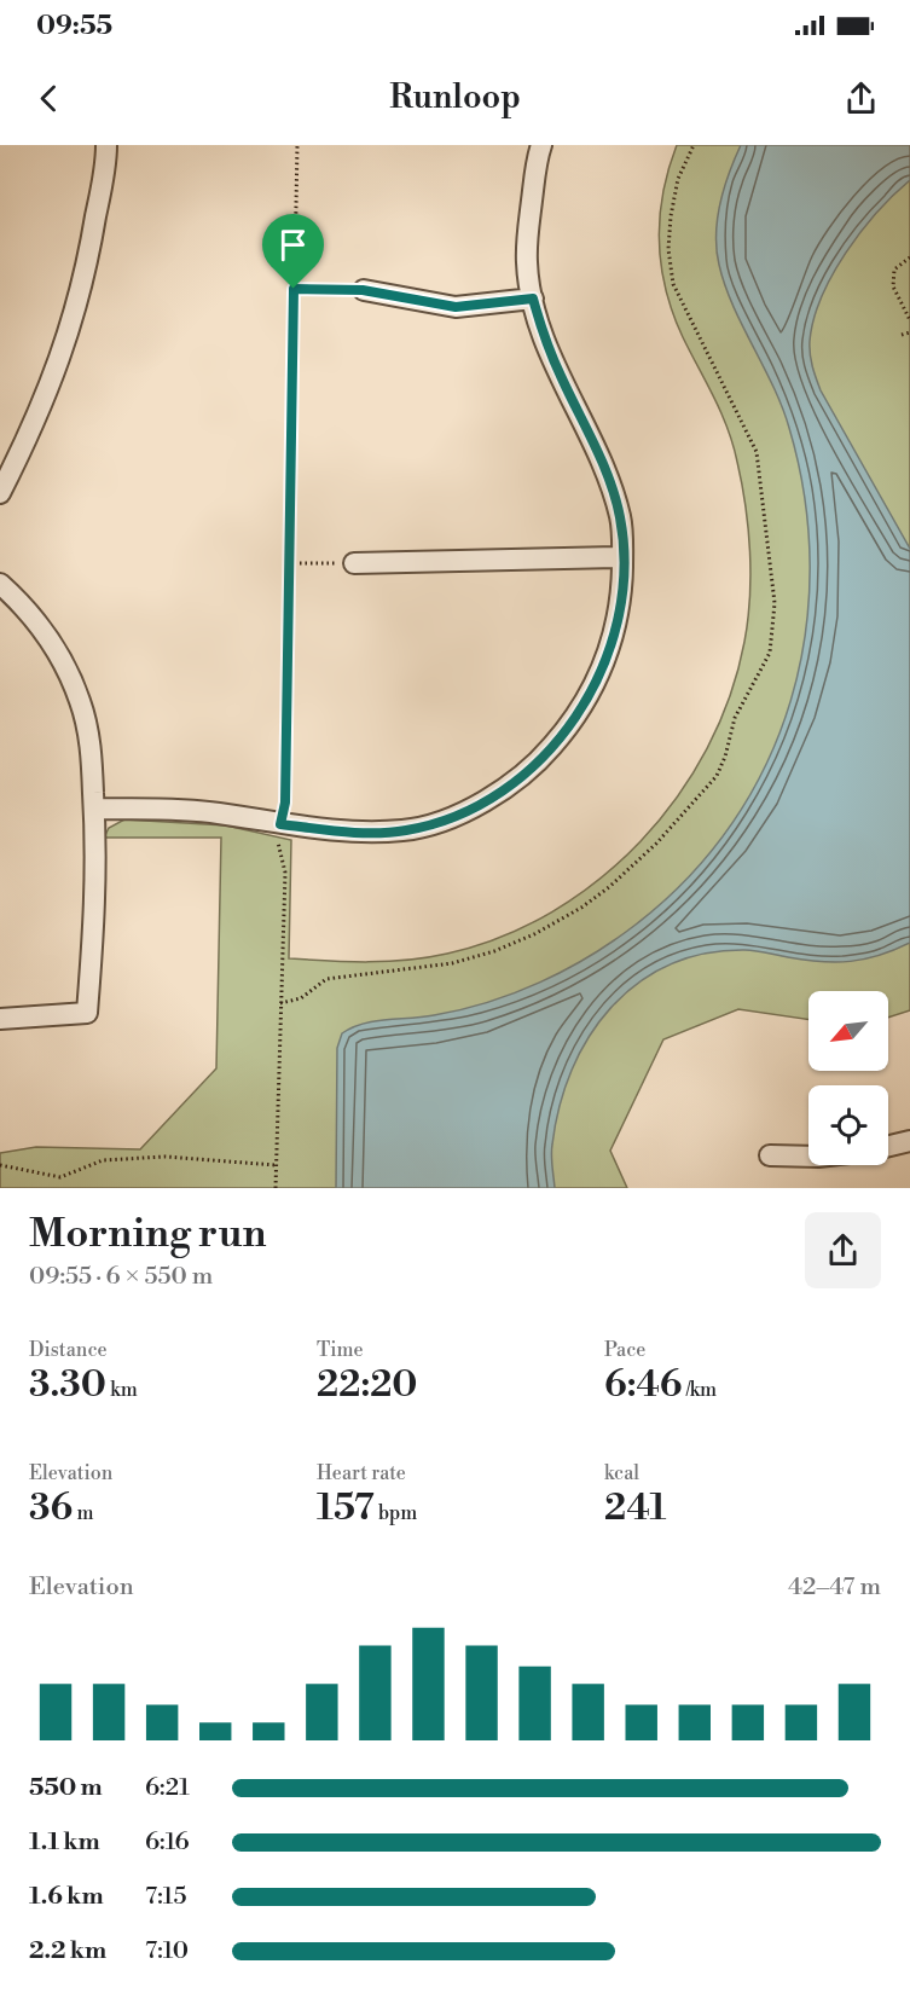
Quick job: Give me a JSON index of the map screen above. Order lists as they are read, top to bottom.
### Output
{
  "north": "bottom left",
  "page": {
    "status": "09:55",
    "header": "Runloop",
    "heading": ["Morning run", "09:55 · 6 × 550 m"],
    "stats": [
      ["Distance", "3.30 km"],
      ["Time", "22:20"],
      ["Pace", "6:46 /km"],
      ["Elevation", "36 m"],
      ["Heart rate", "157 bpm"],
      ["kcal", "241"]
    ],
    "chart": ["Elevation", "42–47 m"],
    "list": [
      {
        "name": "550 m",
        "note": "6:21"
      },
      {
        "name": "1.1 km",
        "note": "6:16"
      },
      {
        "name": "1.6 km",
        "note": "7:15"
      },
      {
        "name": "2.2 km",
        "note": "7:10"
      }
    ]
  }
}
